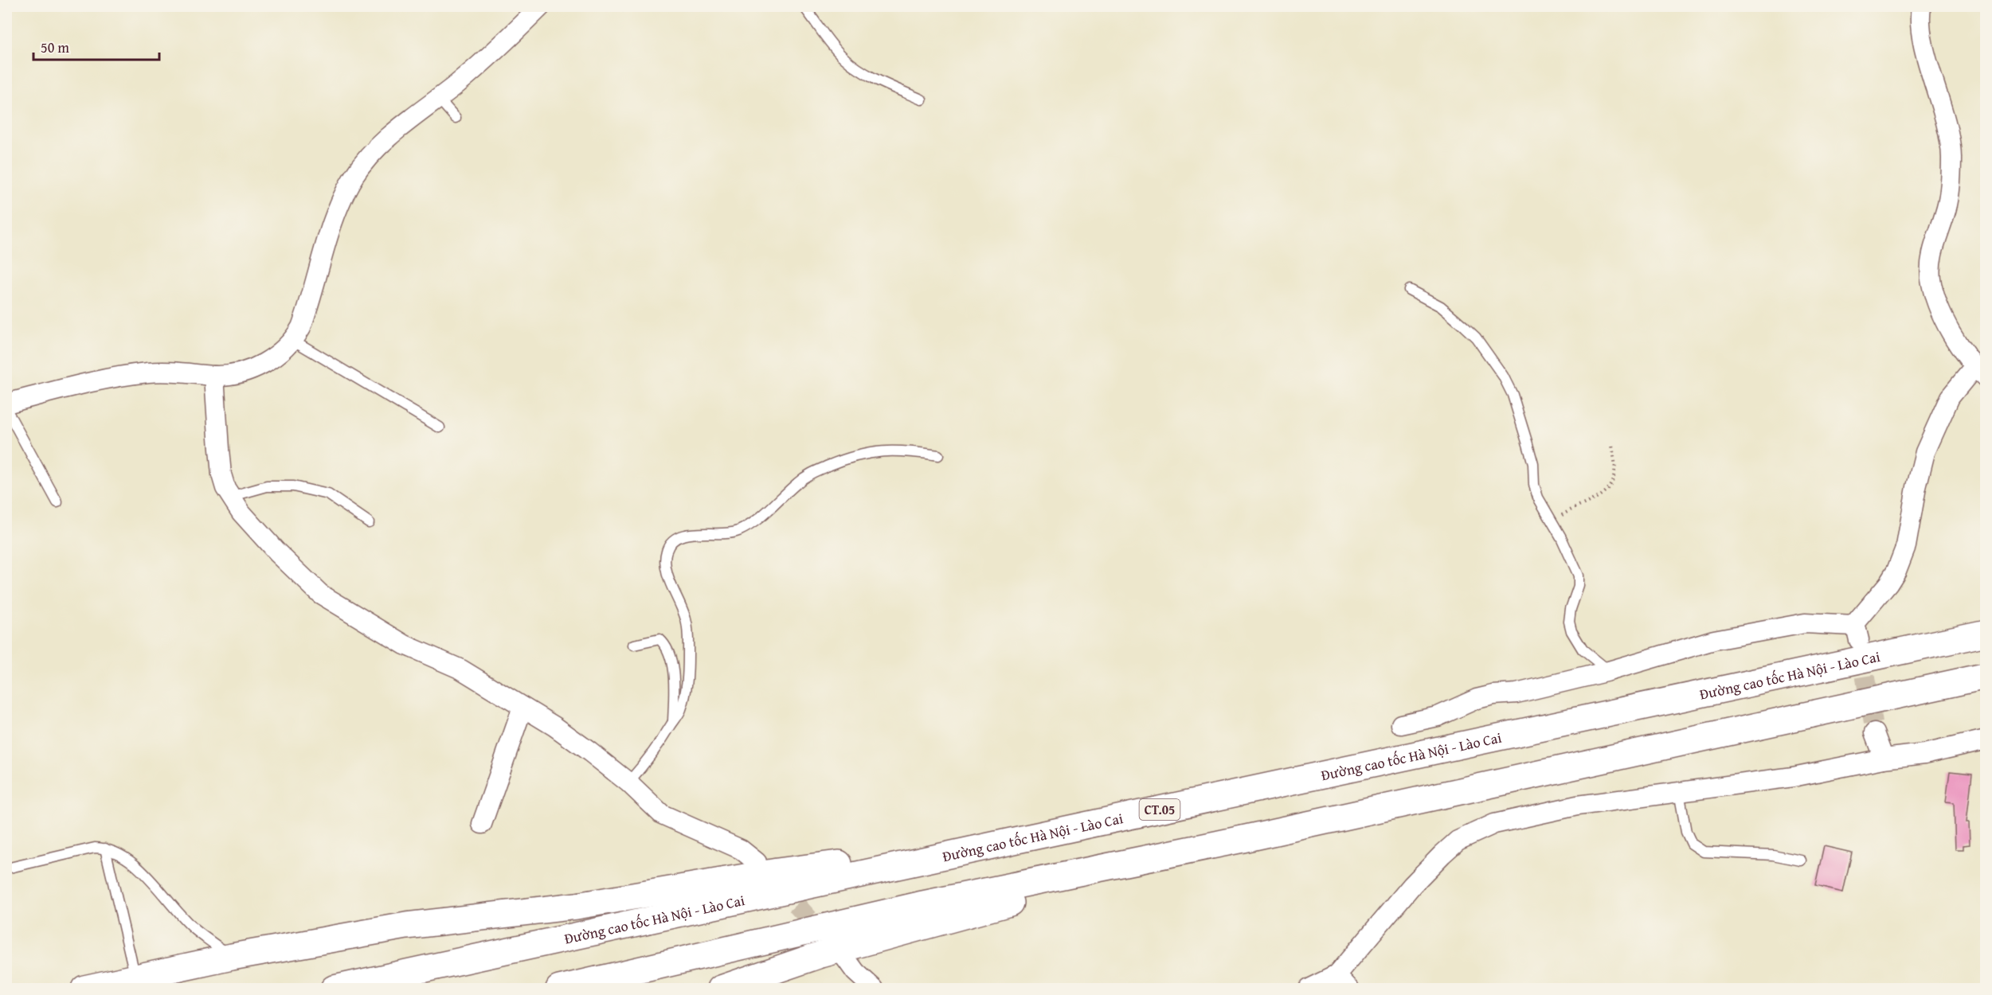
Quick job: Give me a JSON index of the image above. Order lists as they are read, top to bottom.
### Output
{
  "streets": {
    "highway": ["Đường cao tốc Hà Nội - Lào Cai", "CT.05"]
  },
  "scale_bar": "50 m"
}
